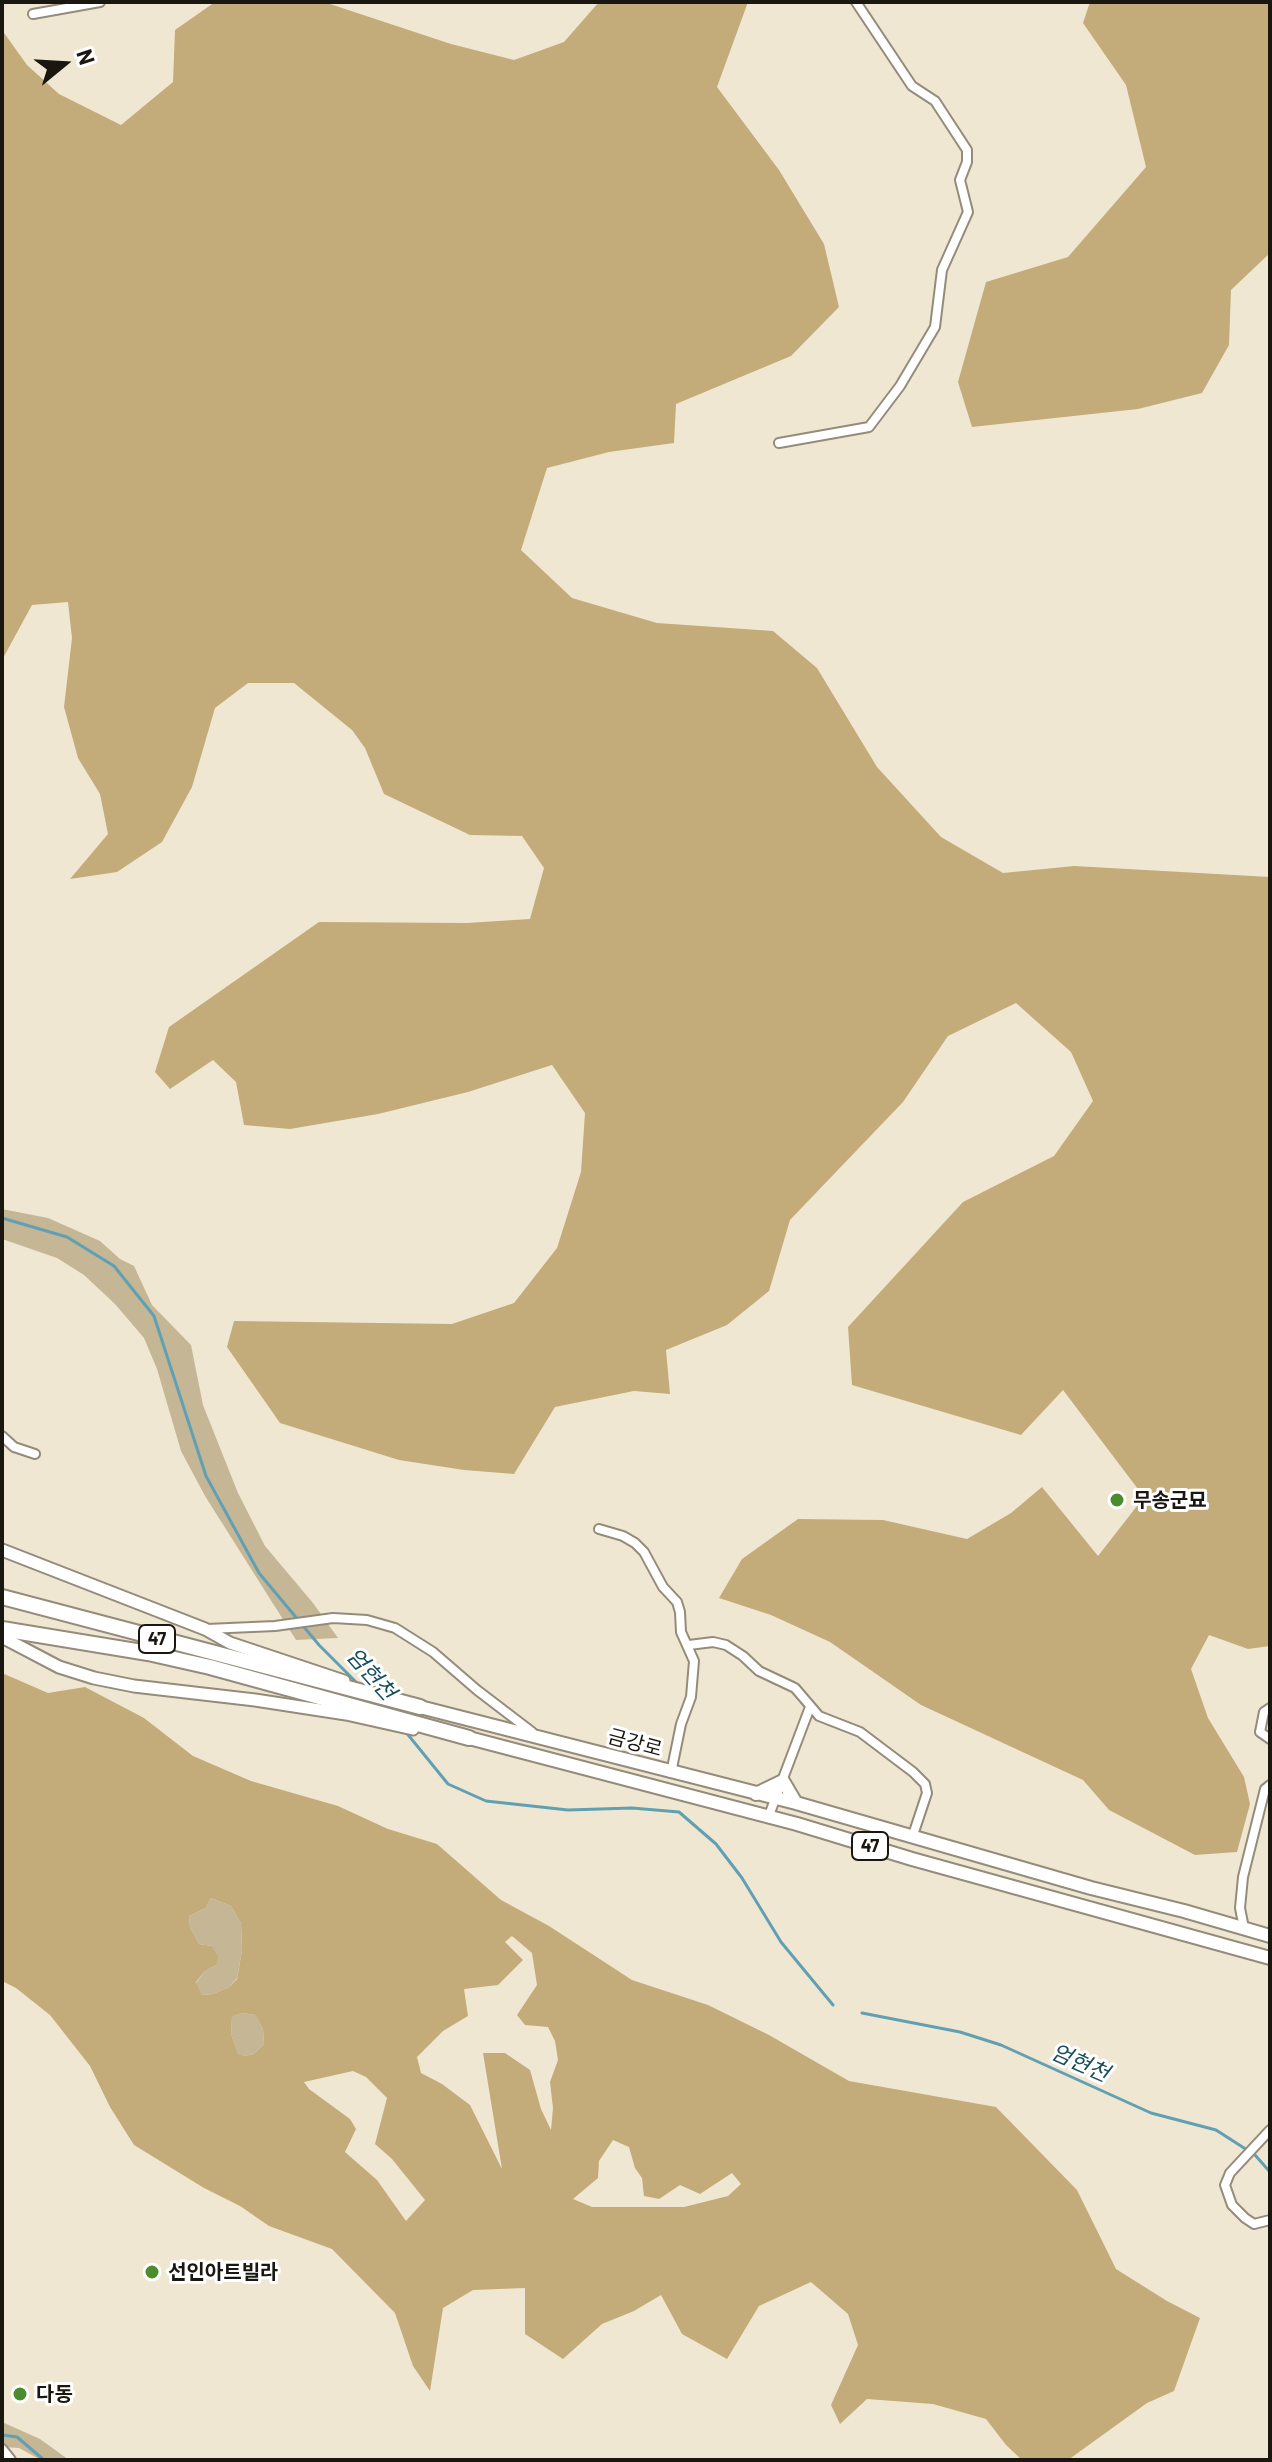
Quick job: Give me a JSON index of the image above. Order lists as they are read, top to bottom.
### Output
{
  "streets": {
    "highway": ["47"],
    "main road": ["금강로"]
  },
  "crossings": [
    ["47", "금강로"]
  ],
  "water": ["엄현천"],
  "places": ["무송군묘", "선인아트빌라", "다동"],
  "north": "right"
}
